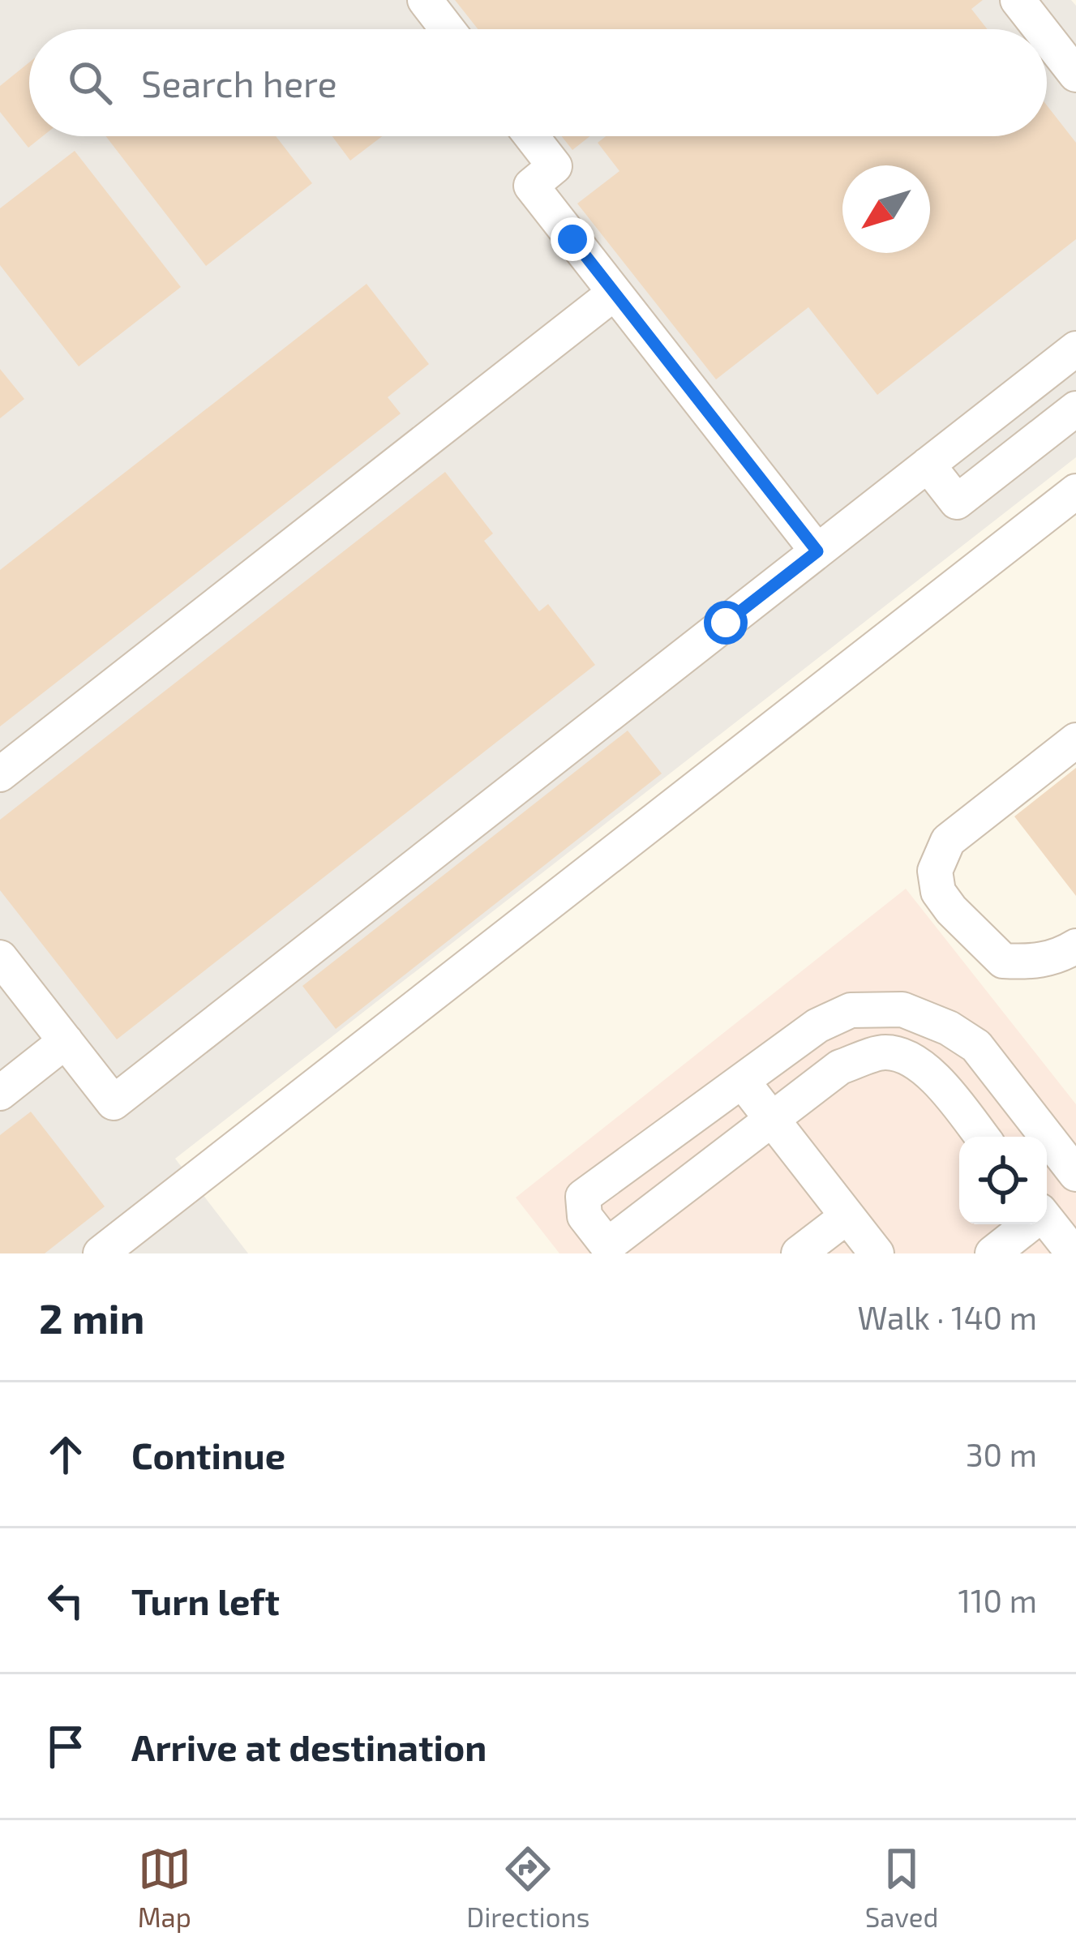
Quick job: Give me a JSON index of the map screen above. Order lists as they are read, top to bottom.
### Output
{
  "north": "bottom left",
  "page": {
    "search": "Search here",
    "heading": ["2 min", "Walk · 140 m"],
    "list": [
      ["Continue", "30 m"],
      ["Turn left", "110 m"],
      "Arrive at destination"
    ],
    "nav": ["Map", "Directions", "Saved"]
  }
}
